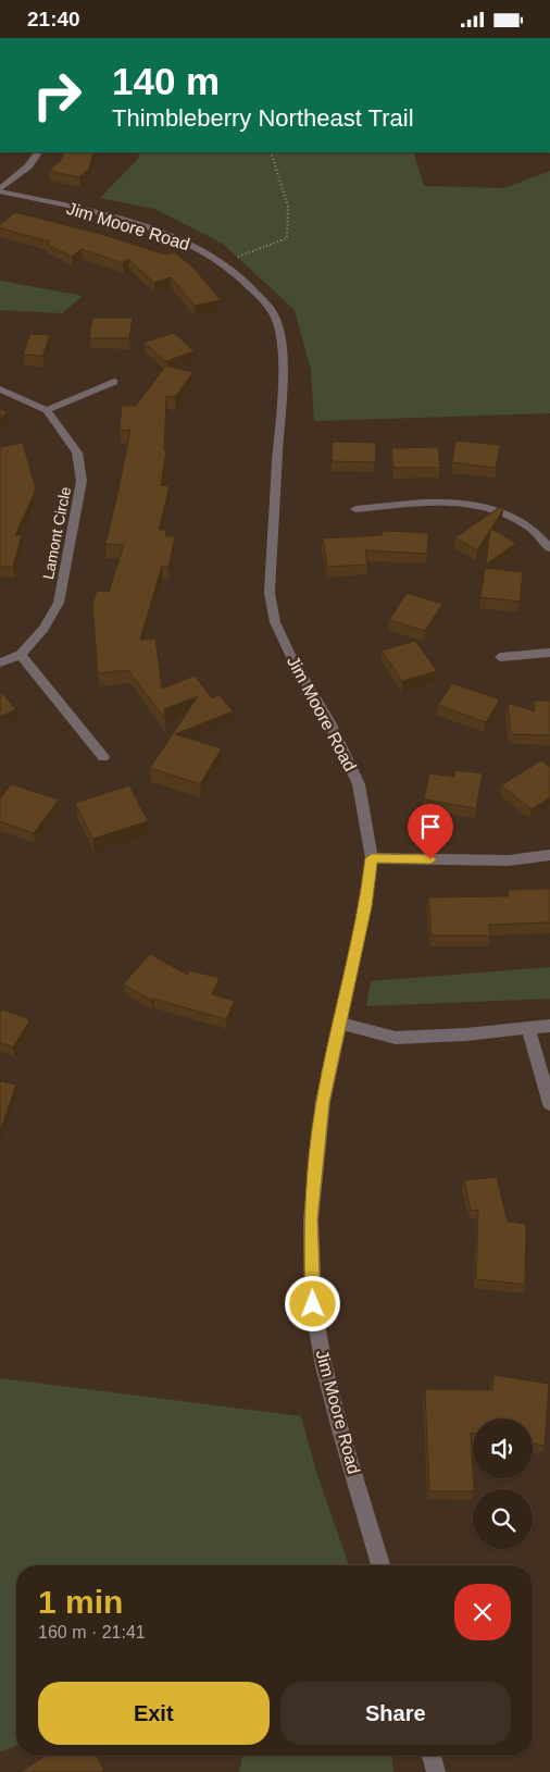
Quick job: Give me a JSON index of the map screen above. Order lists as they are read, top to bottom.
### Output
{
  "streets": {
    "street": ["Jim Moore Road", "Lamont Circle"]
  },
  "page": {
    "status": "21:40",
    "turn": ["140 m", "Thimbleberry Northeast Trail"],
    "heading": ["1 min", "160 m · 21:41"],
    "buttons": ["Exit", "Share"]
  }
}
